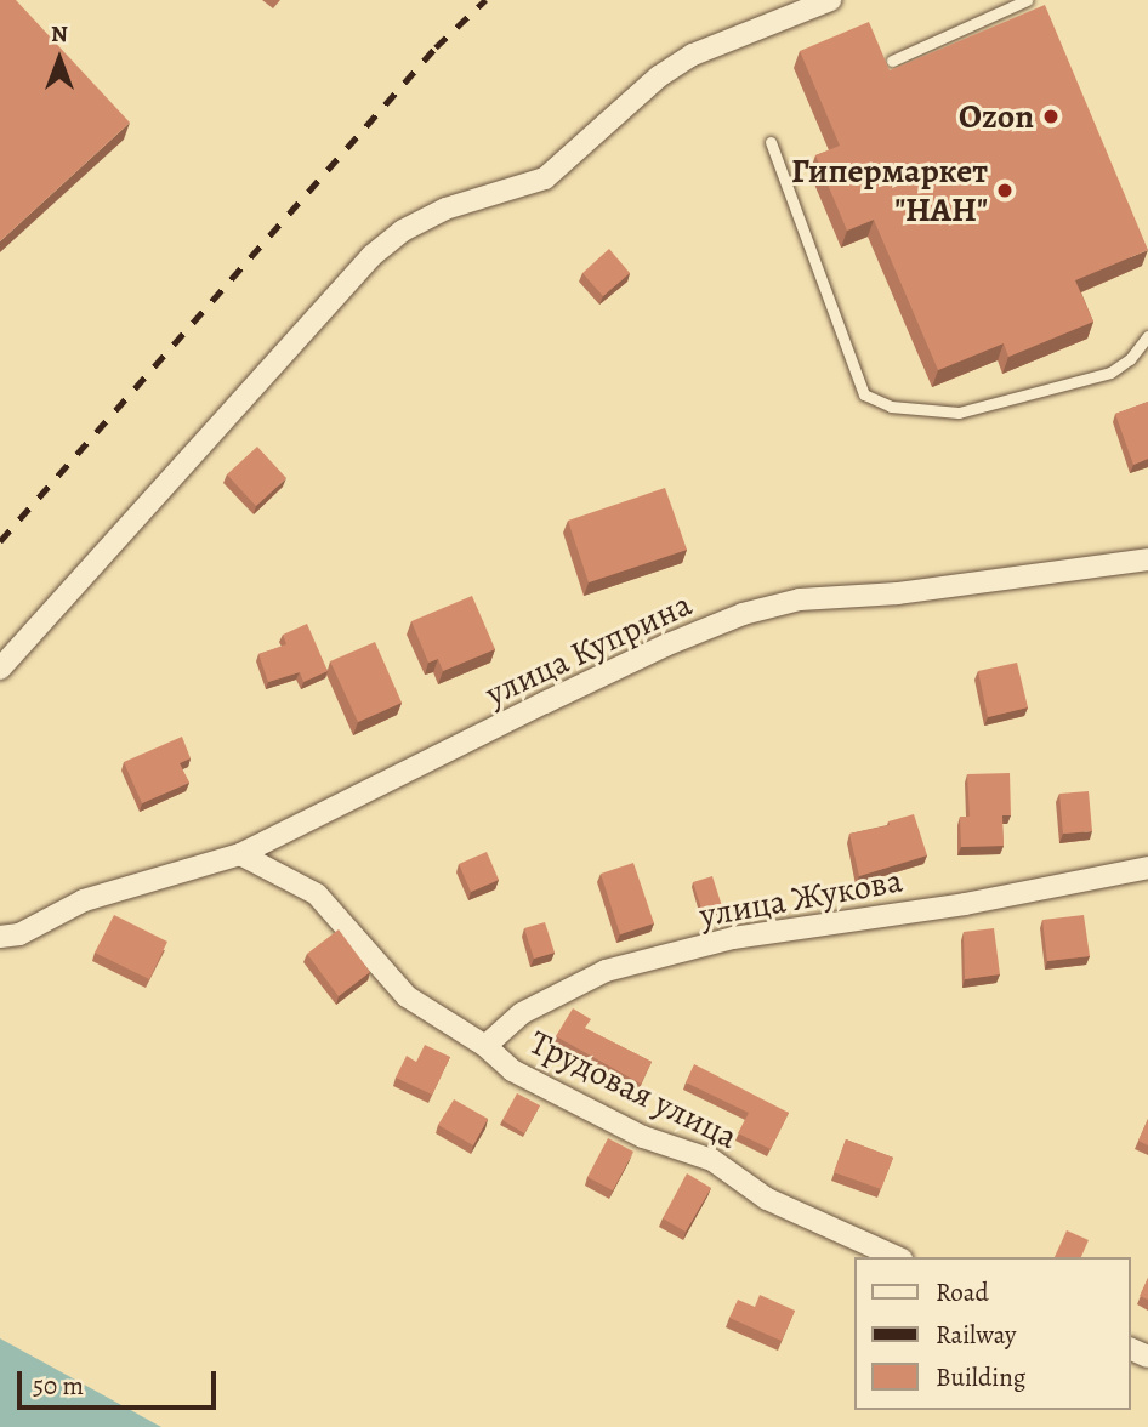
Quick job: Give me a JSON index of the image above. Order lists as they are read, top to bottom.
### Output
{
  "streets": {
    "street": ["улица Куприна", "улица Жукова", "Трудовая улица"]
  },
  "crossings": [
    ["улица Куприна", "Трудовая улица"],
    ["улица Жукова", "Трудовая улица"]
  ],
  "places": ["Ozon", "Гипермаркет \"НАН\""],
  "legend": ["Road", "Railway", "Building"],
  "scale_bar": "50 m",
  "north": "top"
}
